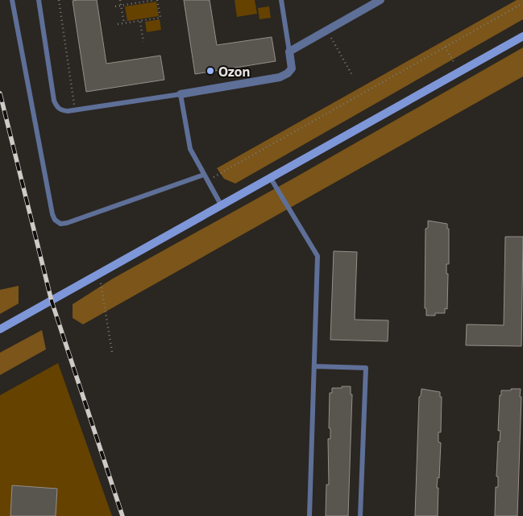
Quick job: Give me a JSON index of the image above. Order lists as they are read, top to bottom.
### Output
{
  "places": ["Ozon"]
}
